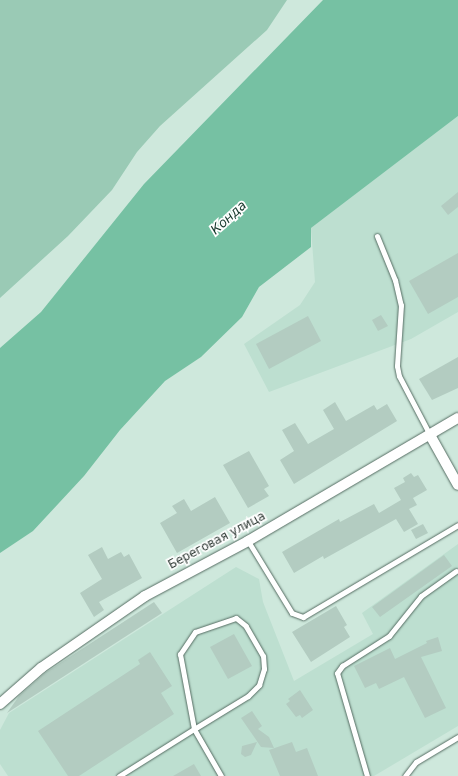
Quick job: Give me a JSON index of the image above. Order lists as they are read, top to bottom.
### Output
{
  "streets": {
    "street": ["Береговая улица"]
  },
  "water": ["Конда"]
}
